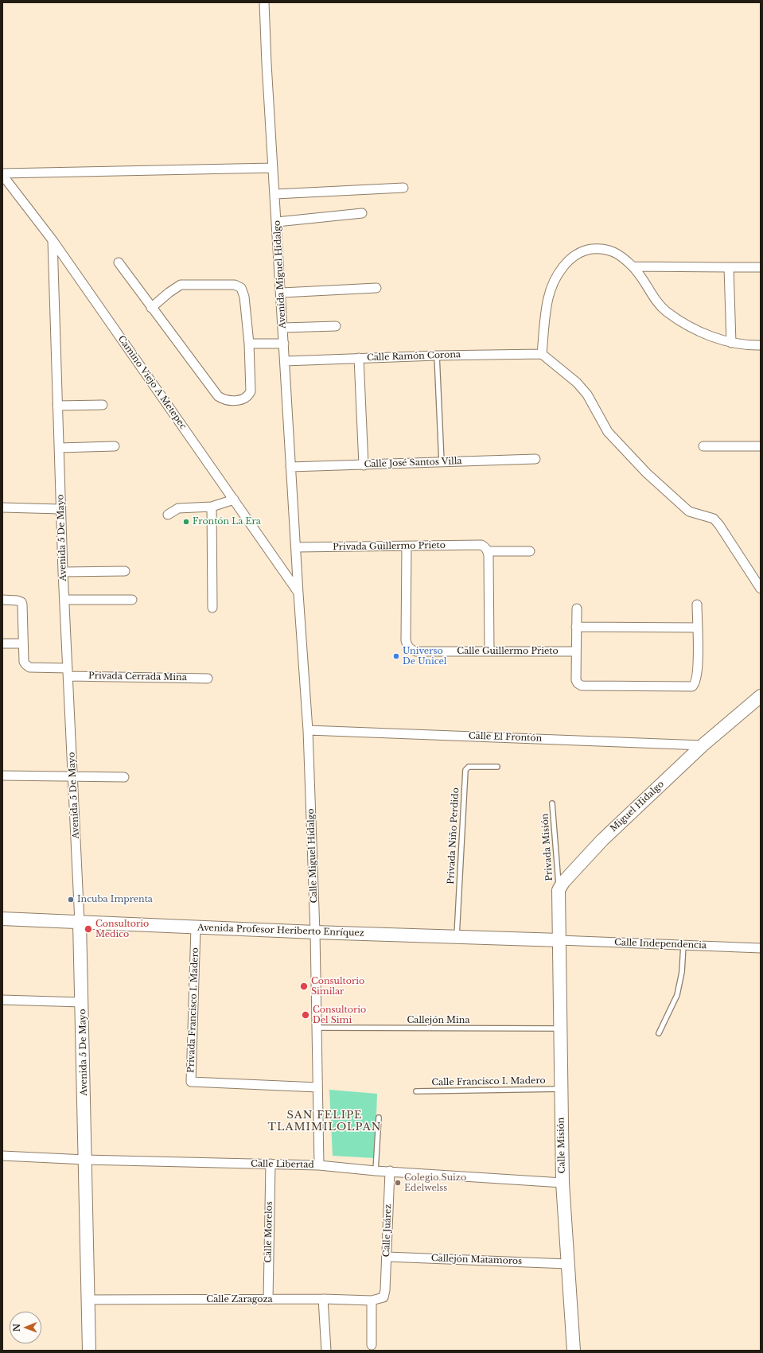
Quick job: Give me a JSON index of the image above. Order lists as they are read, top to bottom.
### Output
{
  "streets": {
    "main road": [
      "Avenida 5 De Mayo",
      "Miguel Hidalgo",
      "Avenida Profesor Heriberto Enríquez",
      "Calle Misión"
    ],
    "street": [
      "Avenida Miguel Hidalgo",
      "Calle Ramón Corona",
      "Camino Viejo A Metepec",
      "Calle José Santos Villa",
      "Privada Guillermo Prieto",
      "Calle Guillermo Prieto",
      "Privada Cerrada Mina",
      "Calle El Frontón",
      "Calle Miguel Hidalgo",
      "Calle Independencia",
      "Privada Francisco I. Madero",
      "Calle Libertad",
      "Calle Juárez",
      "Calle Morelos",
      "Callejón Matamoros",
      "Calle Zaragoza"
    ],
    "lane": [
      "Privada Niño Perdido",
      "Privada Misión",
      "Callejón Mina",
      "Calle Francisco I. Madero"
    ]
  },
  "crossings": [
    ["Avenida Miguel Hidalgo", "Calle Ramón Corona"],
    ["Avenida Miguel Hidalgo", "Calle José Santos Villa"],
    ["Avenida Miguel Hidalgo", "Privada Guillermo Prieto"],
    ["Avenida Miguel Hidalgo", "Calle Miguel Hidalgo"],
    ["Camino Viejo A Metepec", "Avenida 5 De Mayo"],
    ["Camino Viejo A Metepec", "Calle Miguel Hidalgo"],
    ["Avenida 5 De Mayo", "Privada Cerrada Mina"],
    ["Avenida 5 De Mayo", "Avenida Profesor Heriberto Enríquez"],
    ["Avenida 5 De Mayo", "Calle Libertad"],
    ["Avenida 5 De Mayo", "Calle Zaragoza"],
    ["Privada Guillermo Prieto", "Calle Guillermo Prieto"],
    ["Privada Guillermo Prieto", "Calle Miguel Hidalgo"],
    ["Calle El Frontón", "Miguel Hidalgo"],
    ["Calle El Frontón", "Calle Miguel Hidalgo"],
    ["Miguel Hidalgo", "Privada Misión"],
    ["Privada Niño Perdido", "Avenida Profesor Heriberto Enríquez"],
    ["Calle Miguel Hidalgo", "Avenida Profesor Heriberto Enríquez"],
    ["Calle Miguel Hidalgo", "Privada Francisco I. Madero"],
    ["Calle Miguel Hidalgo", "Callejón Mina"],
    ["Calle Miguel Hidalgo", "Calle Libertad"],
    ["Avenida Profesor Heriberto Enríquez", "Calle Independencia"],
    ["Avenida Profesor Heriberto Enríquez", "Privada Francisco I. Madero"],
    ["Avenida Profesor Heriberto Enríquez", "Calle Misión"],
    ["Calle Independencia", "Calle Misión"],
    ["Callejón Mina", "Calle Misión"],
    ["Calle Francisco I. Madero", "Calle Misión"],
    ["Calle Misión", "Calle Libertad"],
    ["Calle Misión", "Callejón Matamoros"],
    ["Calle Libertad", "Calle Juárez"],
    ["Calle Libertad", "Calle Morelos"],
    ["Calle Juárez", "Callejón Matamoros"],
    ["Calle Juárez", "Calle Zaragoza"],
    ["Calle Morelos", "Calle Zaragoza"]
  ],
  "districts": ["SAN FELIPE TLAMIMILOLPAN"],
  "places": [
    "Frontón La Era",
    "Universo De Unicel",
    "Incuba Imprenta",
    "Consultorio Medico",
    "Consultorio Similar",
    "Consultorio Del Simi",
    "Colegio Suizo Edelwelss"
  ],
  "north": "left"
}
